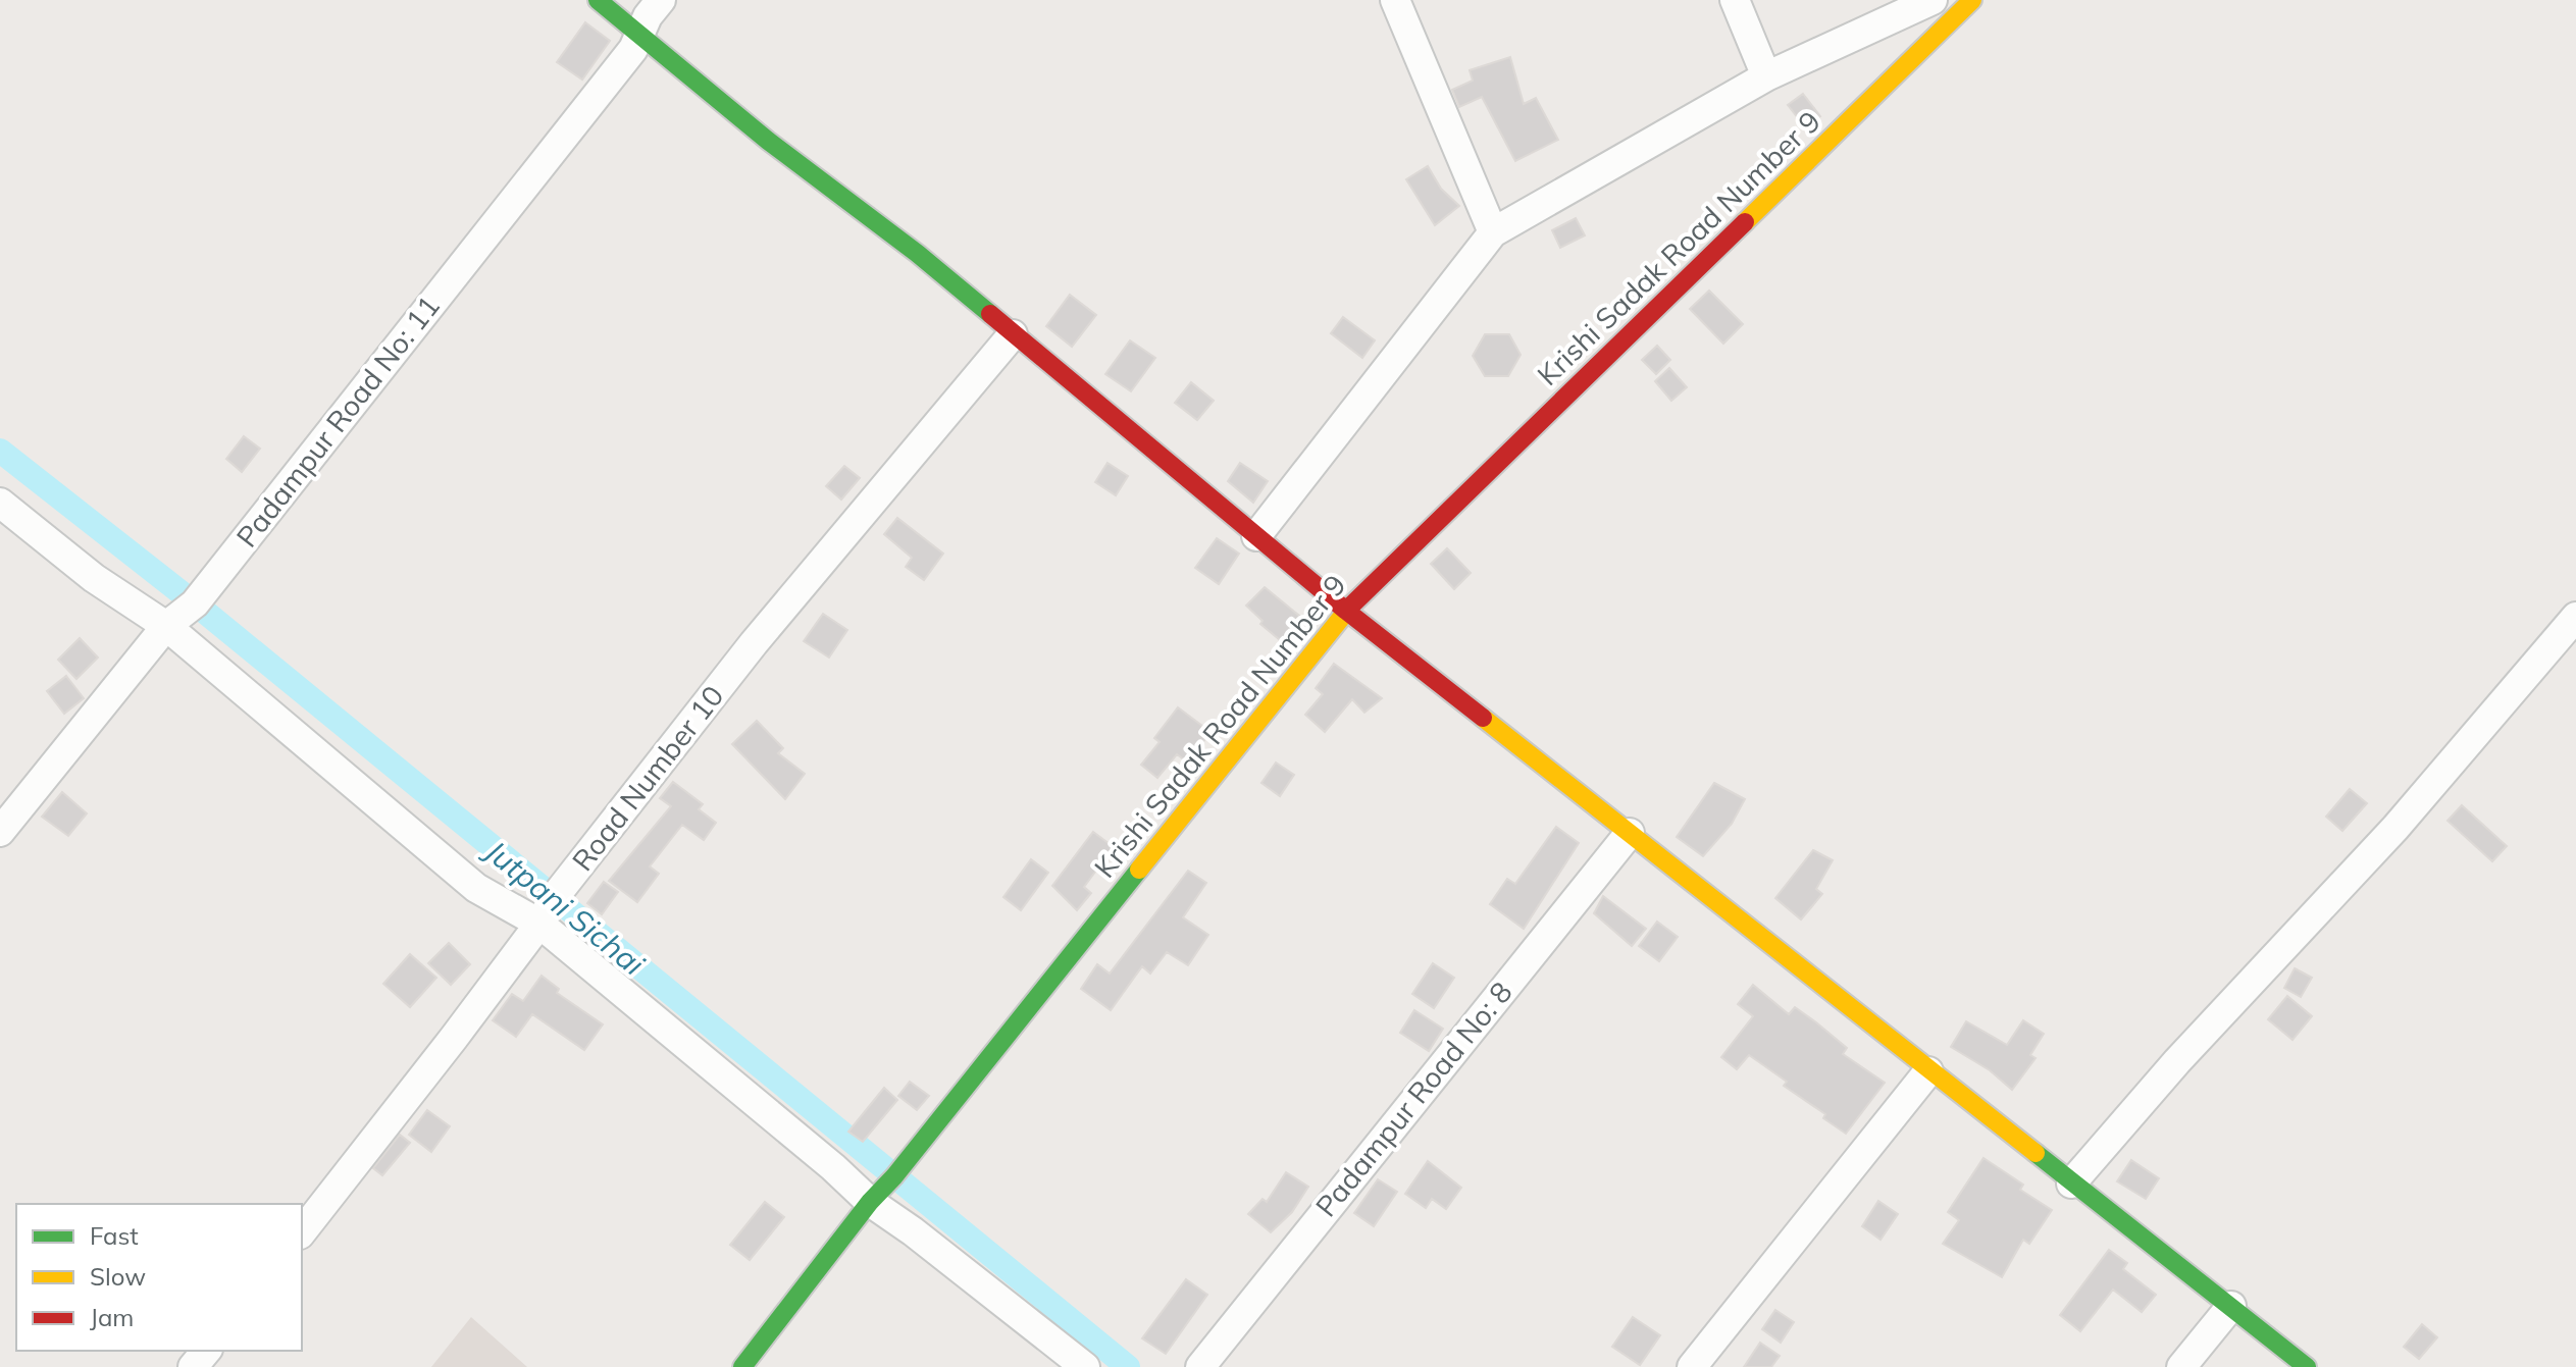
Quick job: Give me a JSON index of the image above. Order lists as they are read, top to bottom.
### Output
{
  "streets": {
    "street": [
      "Krishi Sadak Road Number 9",
      "Padampur Road No: 11",
      "Road Number 10",
      "Padampur Road No: 8"
    ]
  },
  "water": ["Jutpani Sichai"],
  "legend": ["Fast", "Slow", "Jam"]
}
